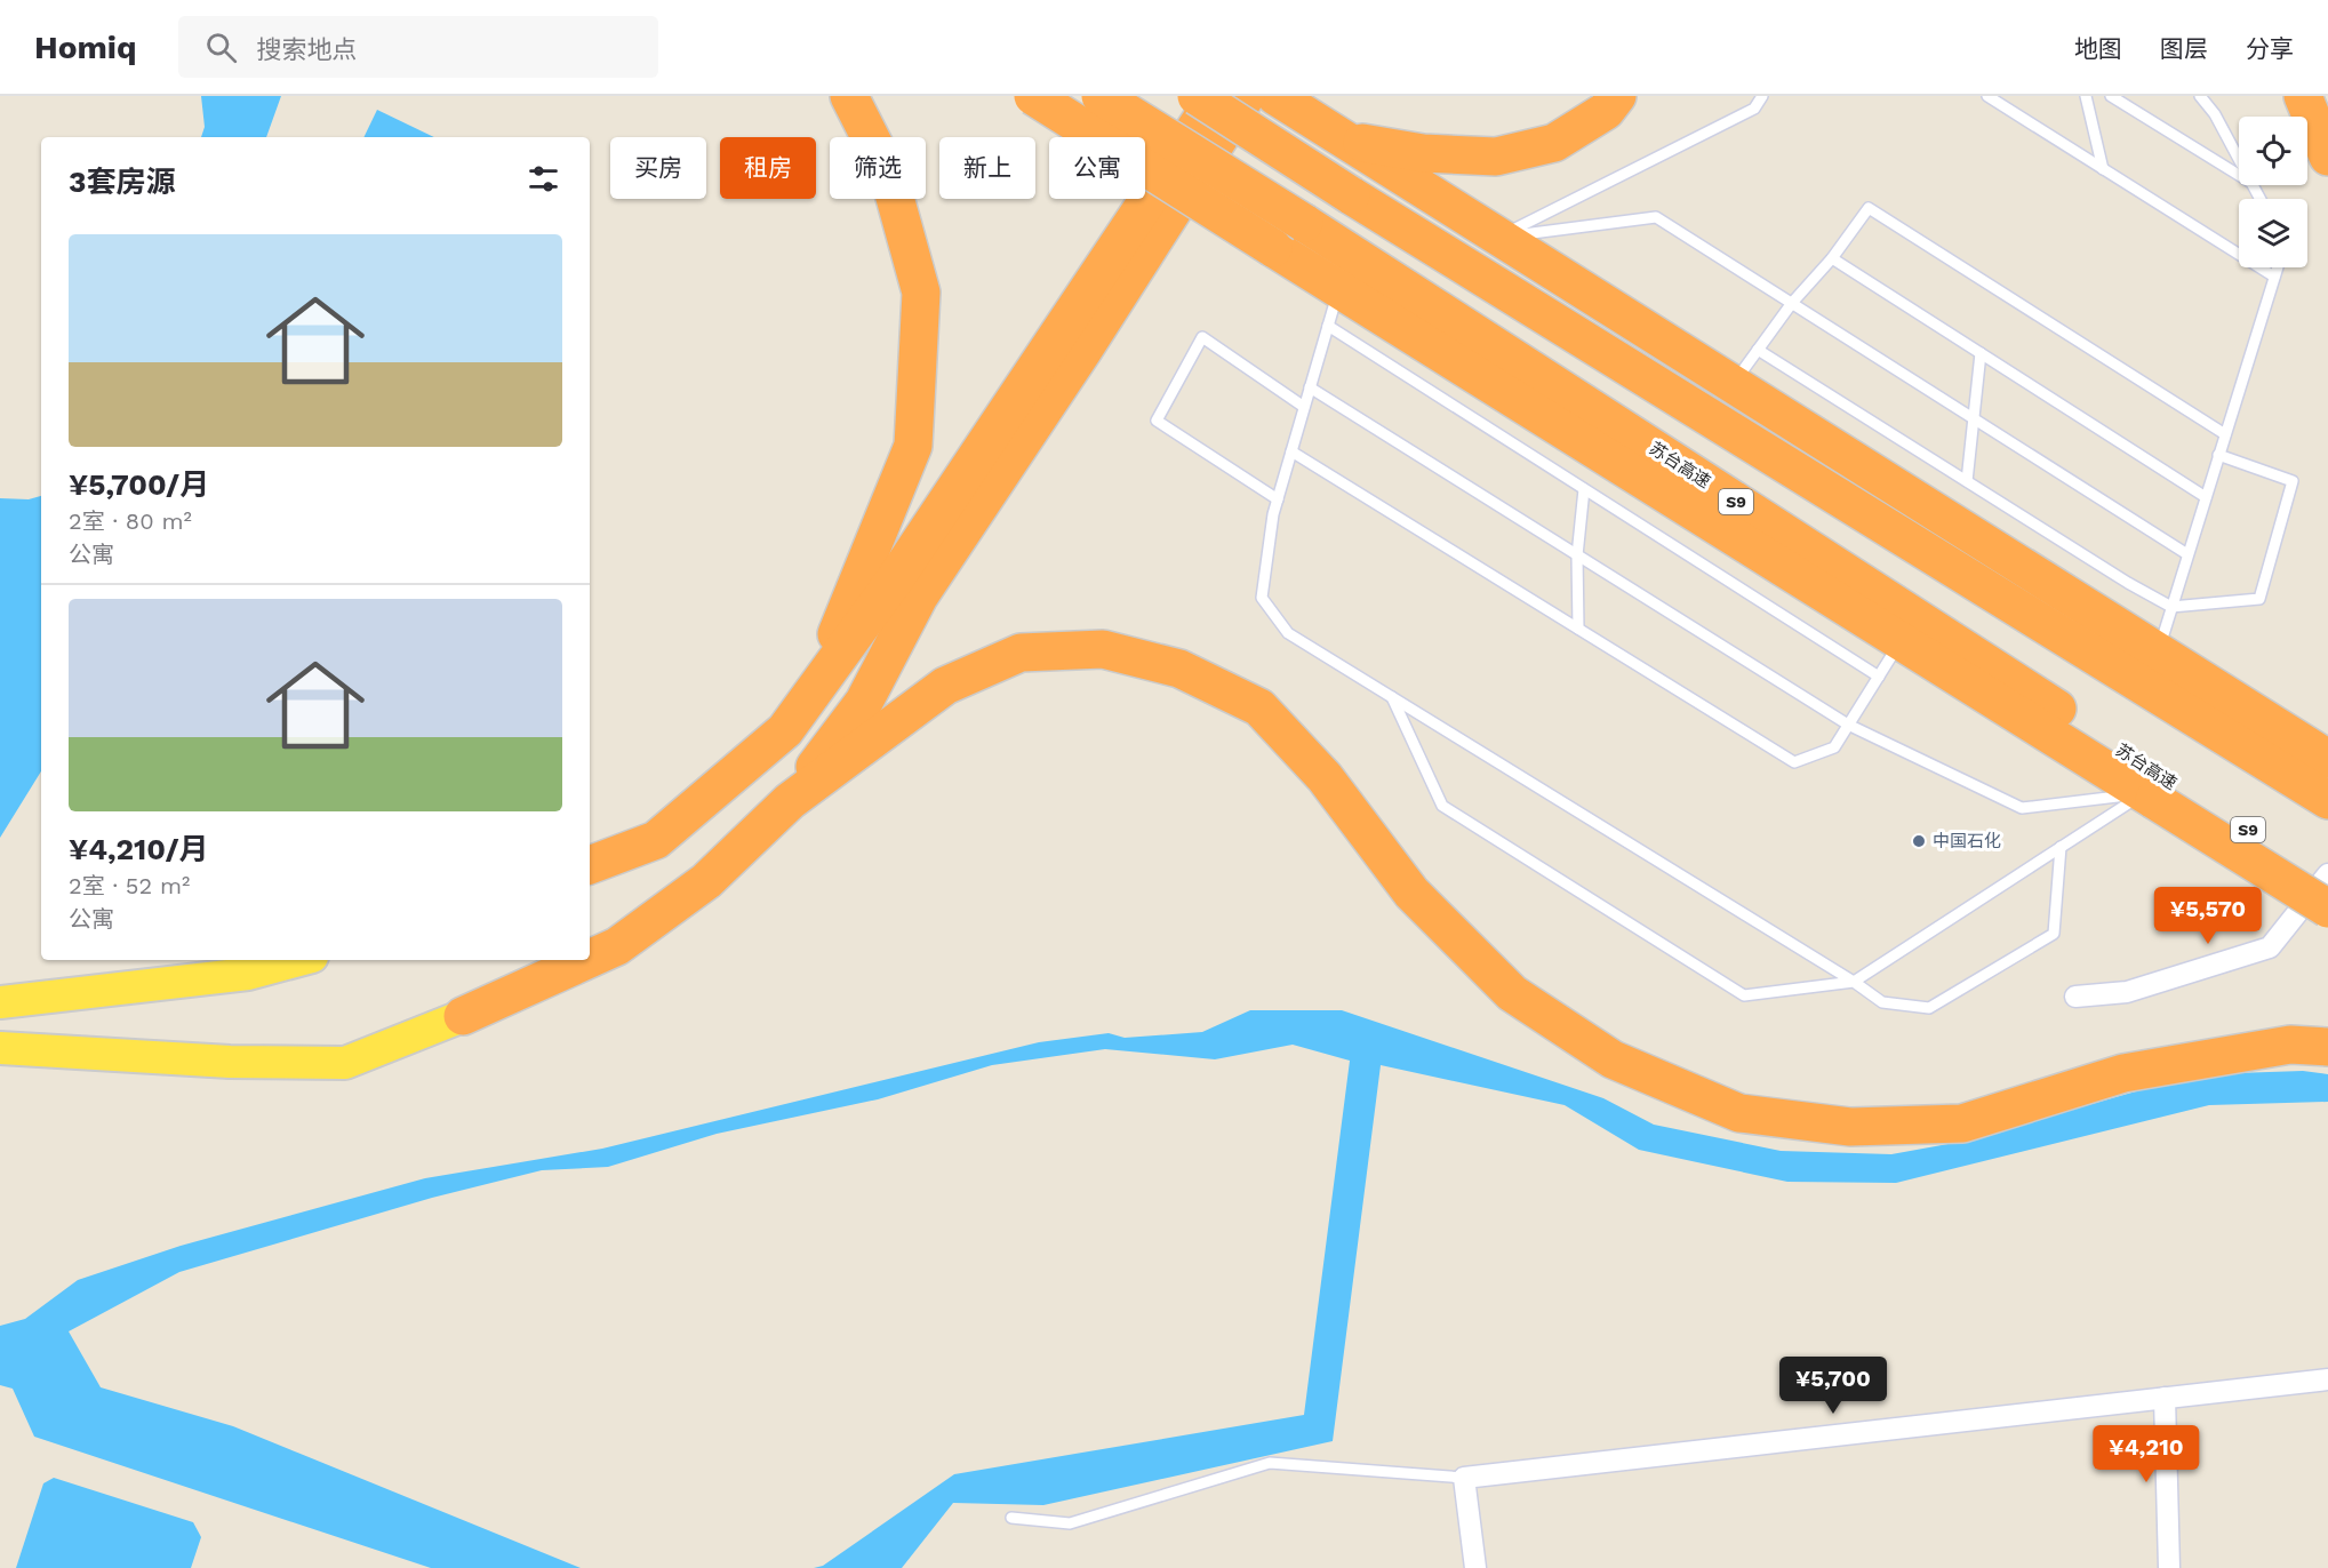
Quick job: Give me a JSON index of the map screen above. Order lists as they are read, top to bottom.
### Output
{
  "streets": {
    "highway": ["苏台高速", "S9"]
  },
  "places": ["中国石化"],
  "page": {
    "header": "Homiq",
    "search": "搜索地点",
    "nav": ["地图", "图层", "分享"],
    "chip": [
      "买房",
      "租房",
      "筛选",
      "新上",
      "公寓"
    ],
    "heading": "3套房源",
    "list": [
      {
        "name": "¥5,700/月",
        "note": "2室 · 80 m² · 公寓"
      },
      {
        "name": "¥4,210/月",
        "note": "2室 · 52 m² · 公寓"
      }
    ],
    "price": ["¥5,570", "¥5,700", "¥4,210"]
  }
}
